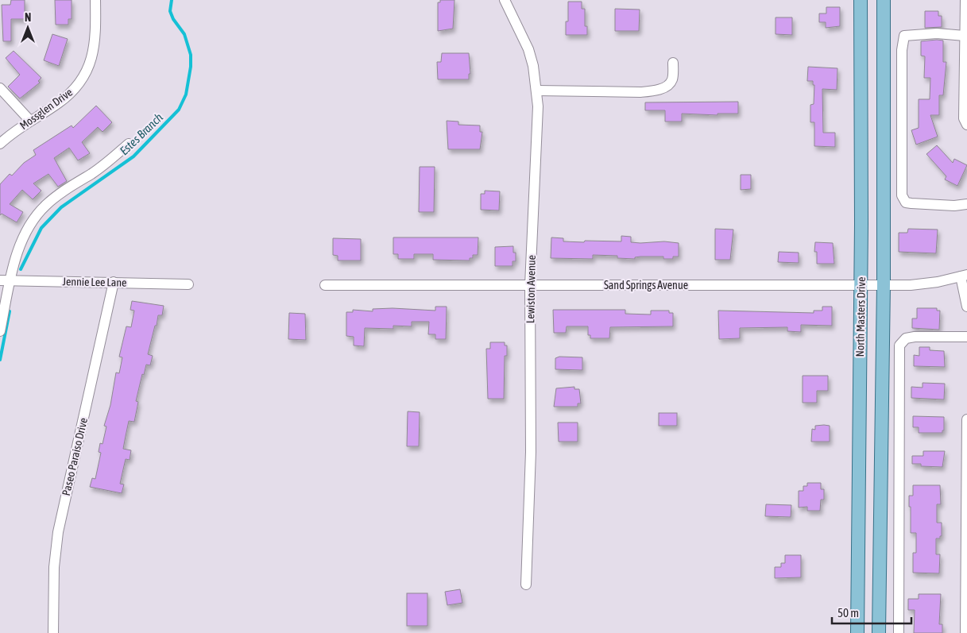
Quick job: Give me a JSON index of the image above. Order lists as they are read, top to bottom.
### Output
{
  "streets": {
    "main road": ["North Masters Drive"],
    "street": [
      "Mossglen Drive",
      "Jennie Lee Lane",
      "Sand Springs Avenue",
      "Lewiston Avenue",
      "Paseo Paraiso Drive"
    ]
  },
  "crossings": [
    ["Jennie Lee Lane", "Paseo Paraiso Drive"],
    ["Sand Springs Avenue", "Lewiston Avenue"],
    ["Sand Springs Avenue", "North Masters Drive"]
  ],
  "water": ["Estes Branch"],
  "scale_bar": "50 m",
  "north": "top"
}
